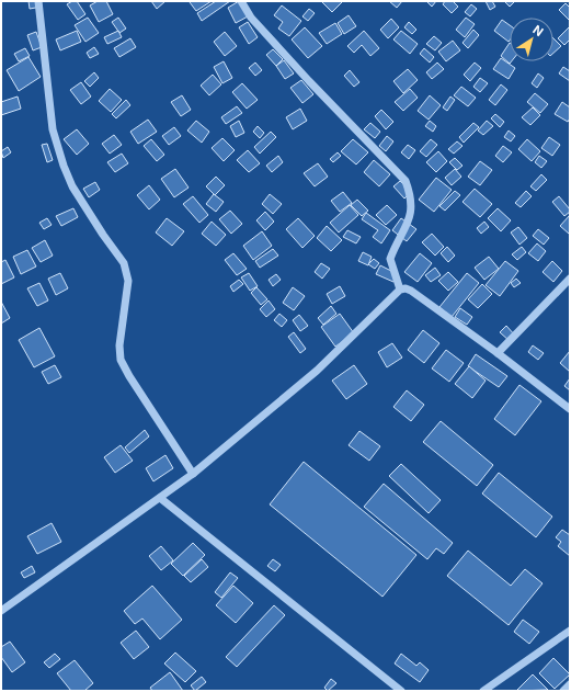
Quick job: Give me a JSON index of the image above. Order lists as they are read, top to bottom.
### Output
{
  "north": "top right"
}
